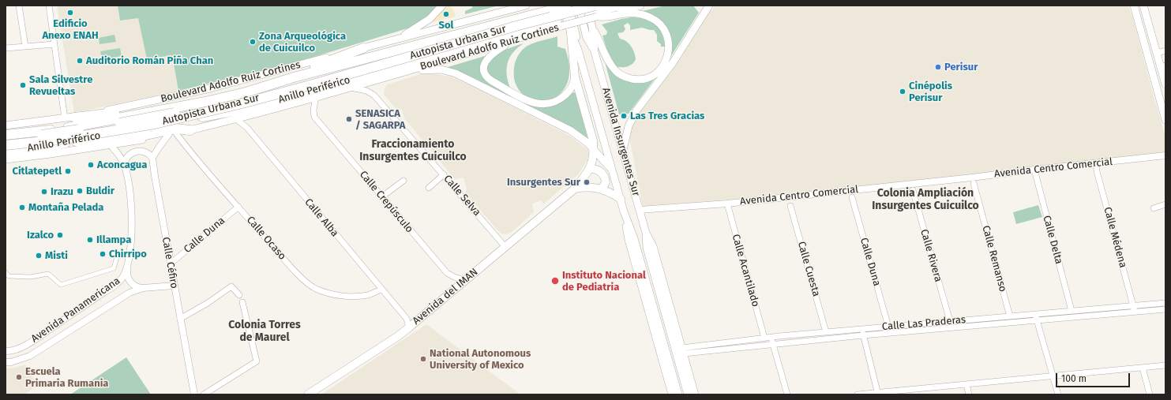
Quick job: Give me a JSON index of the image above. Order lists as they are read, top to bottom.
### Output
{
  "streets": {
    "highway": ["Autopista Urbana Sur", "Anillo Periférico"],
    "main road": ["Boulevard Adolfo Ruiz Cortines", "Avenida Insurgentes Sur", "Avenida del IMAN"],
    "street": [
      "Avenida Centro Comercial",
      "Calle Selva",
      "Calle Crepúsculo",
      "Calle Alba",
      "Calle Duna",
      "Calle Médena",
      "Calle Ocaso",
      "Calle Delta",
      "Calle Rivera",
      "Calle Remanso",
      "Calle Céfiro",
      "Calle Cuesta",
      "Calle Acantilado",
      "Avenida Panamericana",
      "Calle Las Praderas"
    ]
  },
  "crossings": [
    ["Autopista Urbana Sur", "Anillo Periférico"],
    ["Autopista Urbana Sur", "Avenida Insurgentes Sur"],
    ["Boulevard Adolfo Ruiz Cortines", "Anillo Periférico"],
    ["Boulevard Adolfo Ruiz Cortines", "Calle Selva"],
    ["Boulevard Adolfo Ruiz Cortines", "Calle Crepúsculo"],
    ["Boulevard Adolfo Ruiz Cortines", "Calle Alba"],
    ["Boulevard Adolfo Ruiz Cortines", "Calle Ocaso"],
    ["Boulevard Adolfo Ruiz Cortines", "Avenida Panamericana"],
    ["Avenida Insurgentes Sur", "Avenida Centro Comercial"],
    ["Avenida Insurgentes Sur", "Avenida del IMAN"],
    ["Avenida Insurgentes Sur", "Calle Las Praderas"],
    ["Avenida Centro Comercial", "Calle Médena"],
    ["Avenida Centro Comercial", "Calle Delta"],
    ["Avenida Centro Comercial", "Calle Acantilado"],
    ["Calle Selva", "Avenida del IMAN"],
    ["Calle Crepúsculo", "Avenida del IMAN"],
    ["Calle Alba", "Calle Ocaso"],
    ["Calle Alba", "Avenida del IMAN"],
    ["Calle Duna", "Calle Ocaso"],
    ["Calle Duna", "Calle Céfiro"],
    ["Calle Duna", "Calle Las Praderas"],
    ["Calle Médena", "Calle Las Praderas"],
    ["Calle Delta", "Calle Las Praderas"],
    ["Calle Rivera", "Calle Las Praderas"],
    ["Calle Remanso", "Calle Las Praderas"],
    ["Calle Céfiro", "Avenida Panamericana"],
    ["Calle Cuesta", "Calle Las Praderas"],
    ["Calle Acantilado", "Calle Las Praderas"]
  ],
  "districts": ["Fraccionamiento Insurgentes Cuicuilco", "Colonia Ampliación Insurgentes Cuicuilco", "Colonia Torres de Maurel"],
  "places": [
    "Edificio Anexo ENAH",
    "Sol",
    "Zona Arqueológica de Cuicuilco",
    "Auditorio Román Piña Chan",
    "Perisur",
    "Sala Silvestre Revueltas",
    "Cinépolis Perisur",
    "Las Tres Gracias",
    "SENASICA / SAGARPA",
    "Aconcagua",
    "Citlatepetl",
    "Insurgentes Sur",
    "Buldir",
    "Irazu",
    "Montaña Pelada",
    "Izalco",
    "Illampa",
    "Chirripo",
    "Misti",
    "Instituto Nacional de Pediatria",
    "National Autonomous University of Mexico",
    "Escuela Primaria Rumania"
  ],
  "scale_bar": "100 m"
}
